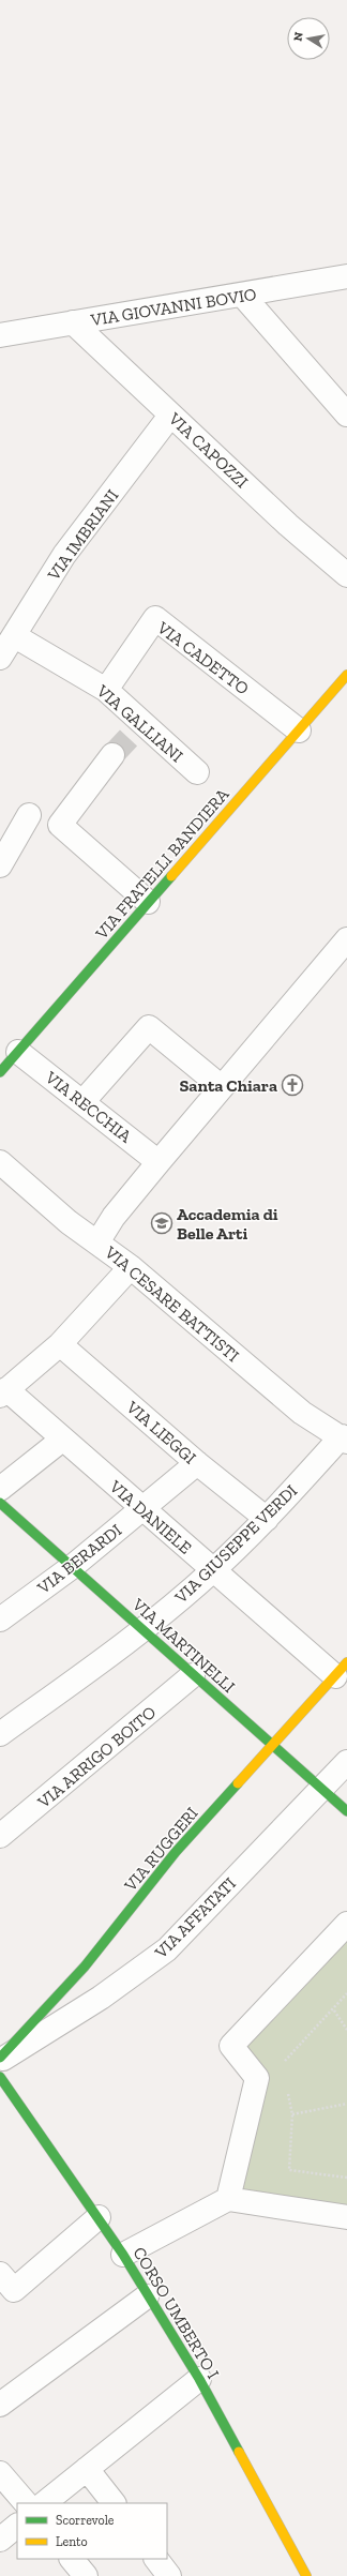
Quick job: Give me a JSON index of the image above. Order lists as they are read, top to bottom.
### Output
{
  "streets": {
    "street": [
      "VIA GIOVANNI BOVIO",
      "VIA CAPOZZI",
      "VIA IMBRIANI",
      "VIA CADETTO",
      "VIA GALLIANI",
      "VIA FRATELLI BANDIERA",
      "VIA RECCHIA",
      "VIA CESARE BATTISTI",
      "VIA LIEGGI",
      "VIA DANIELE",
      "VIA GIUSEPPE VERDI",
      "VIA BERARDI",
      "VIA MARTINELLI",
      "VIA ARRIGO BOITO",
      "VIA RUGGERI",
      "VIA AFFATATI",
      "CORSO UMBERTO I"
    ]
  },
  "crossings": [
    ["VIA GIOVANNI BOVIO", "VIA CAPOZZI"],
    ["VIA CAPOZZI", "VIA IMBRIANI"],
    ["VIA IMBRIANI", "VIA GALLIANI"],
    ["VIA CADETTO", "VIA GALLIANI"],
    ["VIA CADETTO", "VIA FRATELLI BANDIERA"],
    ["VIA FRATELLI BANDIERA", "VIA RECCHIA"],
    ["VIA CESARE BATTISTI", "VIA GIUSEPPE VERDI"],
    ["VIA LIEGGI", "VIA GIUSEPPE VERDI"],
    ["VIA LIEGGI", "VIA BERARDI"],
    ["VIA DANIELE", "VIA GIUSEPPE VERDI"],
    ["VIA DANIELE", "VIA BERARDI"],
    ["VIA DANIELE", "VIA RUGGERI"],
    ["VIA GIUSEPPE VERDI", "VIA MARTINELLI"],
    ["VIA BERARDI", "VIA MARTINELLI"],
    ["VIA MARTINELLI", "VIA ARRIGO BOITO"],
    ["VIA MARTINELLI", "VIA RUGGERI"],
    ["VIA MARTINELLI", "VIA AFFATATI"]
  ],
  "places": {
    "church": ["Santa Chiara"],
    "school or university": ["Accademia di Belle Arti"]
  },
  "legend": ["Scorrevole", "Lento"],
  "north": "left"
}
